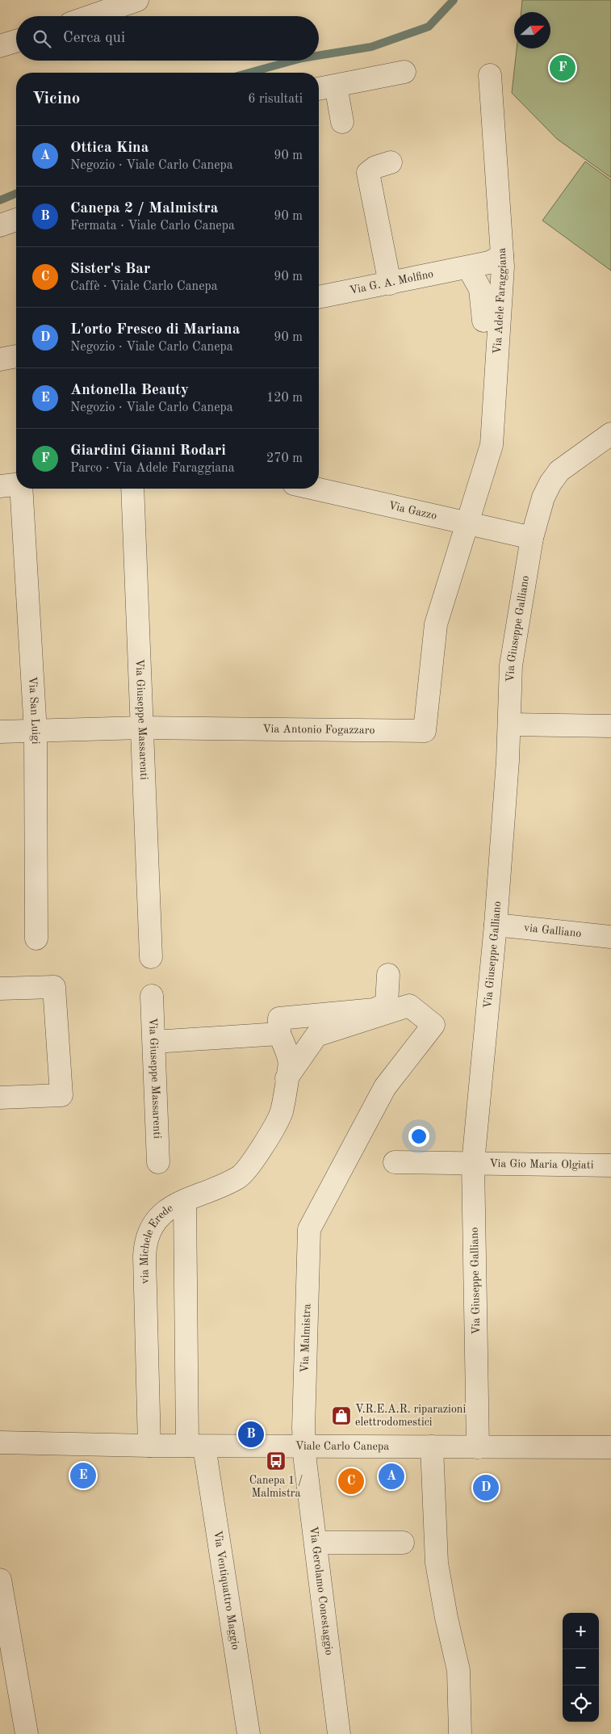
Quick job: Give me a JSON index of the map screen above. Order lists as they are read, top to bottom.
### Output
{
  "streets": {
    "street": [
      "Via G. A. Molfino",
      "Via Adele Faraggiana",
      "Via Gazzo",
      "Via Giuseppe Galliano",
      "Via San Luigi",
      "Via Giuseppe Massarenti",
      "Via Antonio Fogazzaro",
      "via Galliano",
      "Via Gio Maria Olgiati",
      "via Michele Erede",
      "Via Malmistra",
      "Viale Carlo Canepa",
      "Via Ventiquattro Maggio",
      "Via Gerolamo Conestaggio"
    ]
  },
  "crossings": [
    ["Via G. A. Molfino", "Via Adele Faraggiana"],
    ["Via Adele Faraggiana", "Via Gazzo"],
    ["Via Adele Faraggiana", "Via Antonio Fogazzaro"],
    ["Via Gazzo", "Via Giuseppe Galliano"],
    ["Via Gazzo", "Via Antonio Fogazzaro"],
    ["Via Giuseppe Galliano", "via Galliano"],
    ["Via Giuseppe Galliano", "Via Gio Maria Olgiati"],
    ["Via Giuseppe Galliano", "Viale Carlo Canepa"],
    ["Via San Luigi", "Via Antonio Fogazzaro"],
    ["Via Giuseppe Massarenti", "Via Antonio Fogazzaro"],
    ["via Michele Erede", "Via Malmistra"],
    ["via Michele Erede", "Viale Carlo Canepa"],
    ["via Michele Erede", "Via Ventiquattro Maggio"],
    ["Via Malmistra", "Viale Carlo Canepa"],
    ["Via Malmistra", "Via Gerolamo Conestaggio"],
    ["Viale Carlo Canepa", "Via Ventiquattro Maggio"],
    ["Viale Carlo Canepa", "Via Gerolamo Conestaggio"]
  ],
  "places": {
    "shop": ["V.R.E.A.R. riparazioni elettrodomestici"],
    "bus stop": ["Canepa 1 / Malmistra"]
  },
  "north": "right",
  "page": {
    "search": "Cerca qui",
    "pins": [
      "F",
      "B",
      "E",
      "A",
      "C",
      "D"
    ],
    "heading": ["Vicino", "6 risultati"],
    "list": [
      {
        "mark": "A",
        "name": "Ottica Kina",
        "note": "Negozio · Viale Carlo Canepa",
        "value": "90 m"
      },
      {
        "mark": "B",
        "name": "Canepa 2 / Malmistra",
        "note": "Fermata · Viale Carlo Canepa",
        "value": "90 m"
      },
      {
        "mark": "C",
        "name": "Sister's Bar",
        "note": "Caffè · Viale Carlo Canepa",
        "value": "90 m"
      },
      {
        "mark": "D",
        "name": "L'orto Fresco di Mariana",
        "note": "Negozio · Viale Carlo Canepa",
        "value": "90 m"
      },
      {
        "mark": "E",
        "name": "Antonella Beauty",
        "note": "Negozio · Viale Carlo Canepa",
        "value": "120 m"
      },
      {
        "mark": "F",
        "name": "Giardini Gianni Rodari",
        "note": "Parco · Via Adele Faraggiana",
        "value": "270 m"
      }
    ],
    "map_buttons": ["+", "−"]
  }
}
